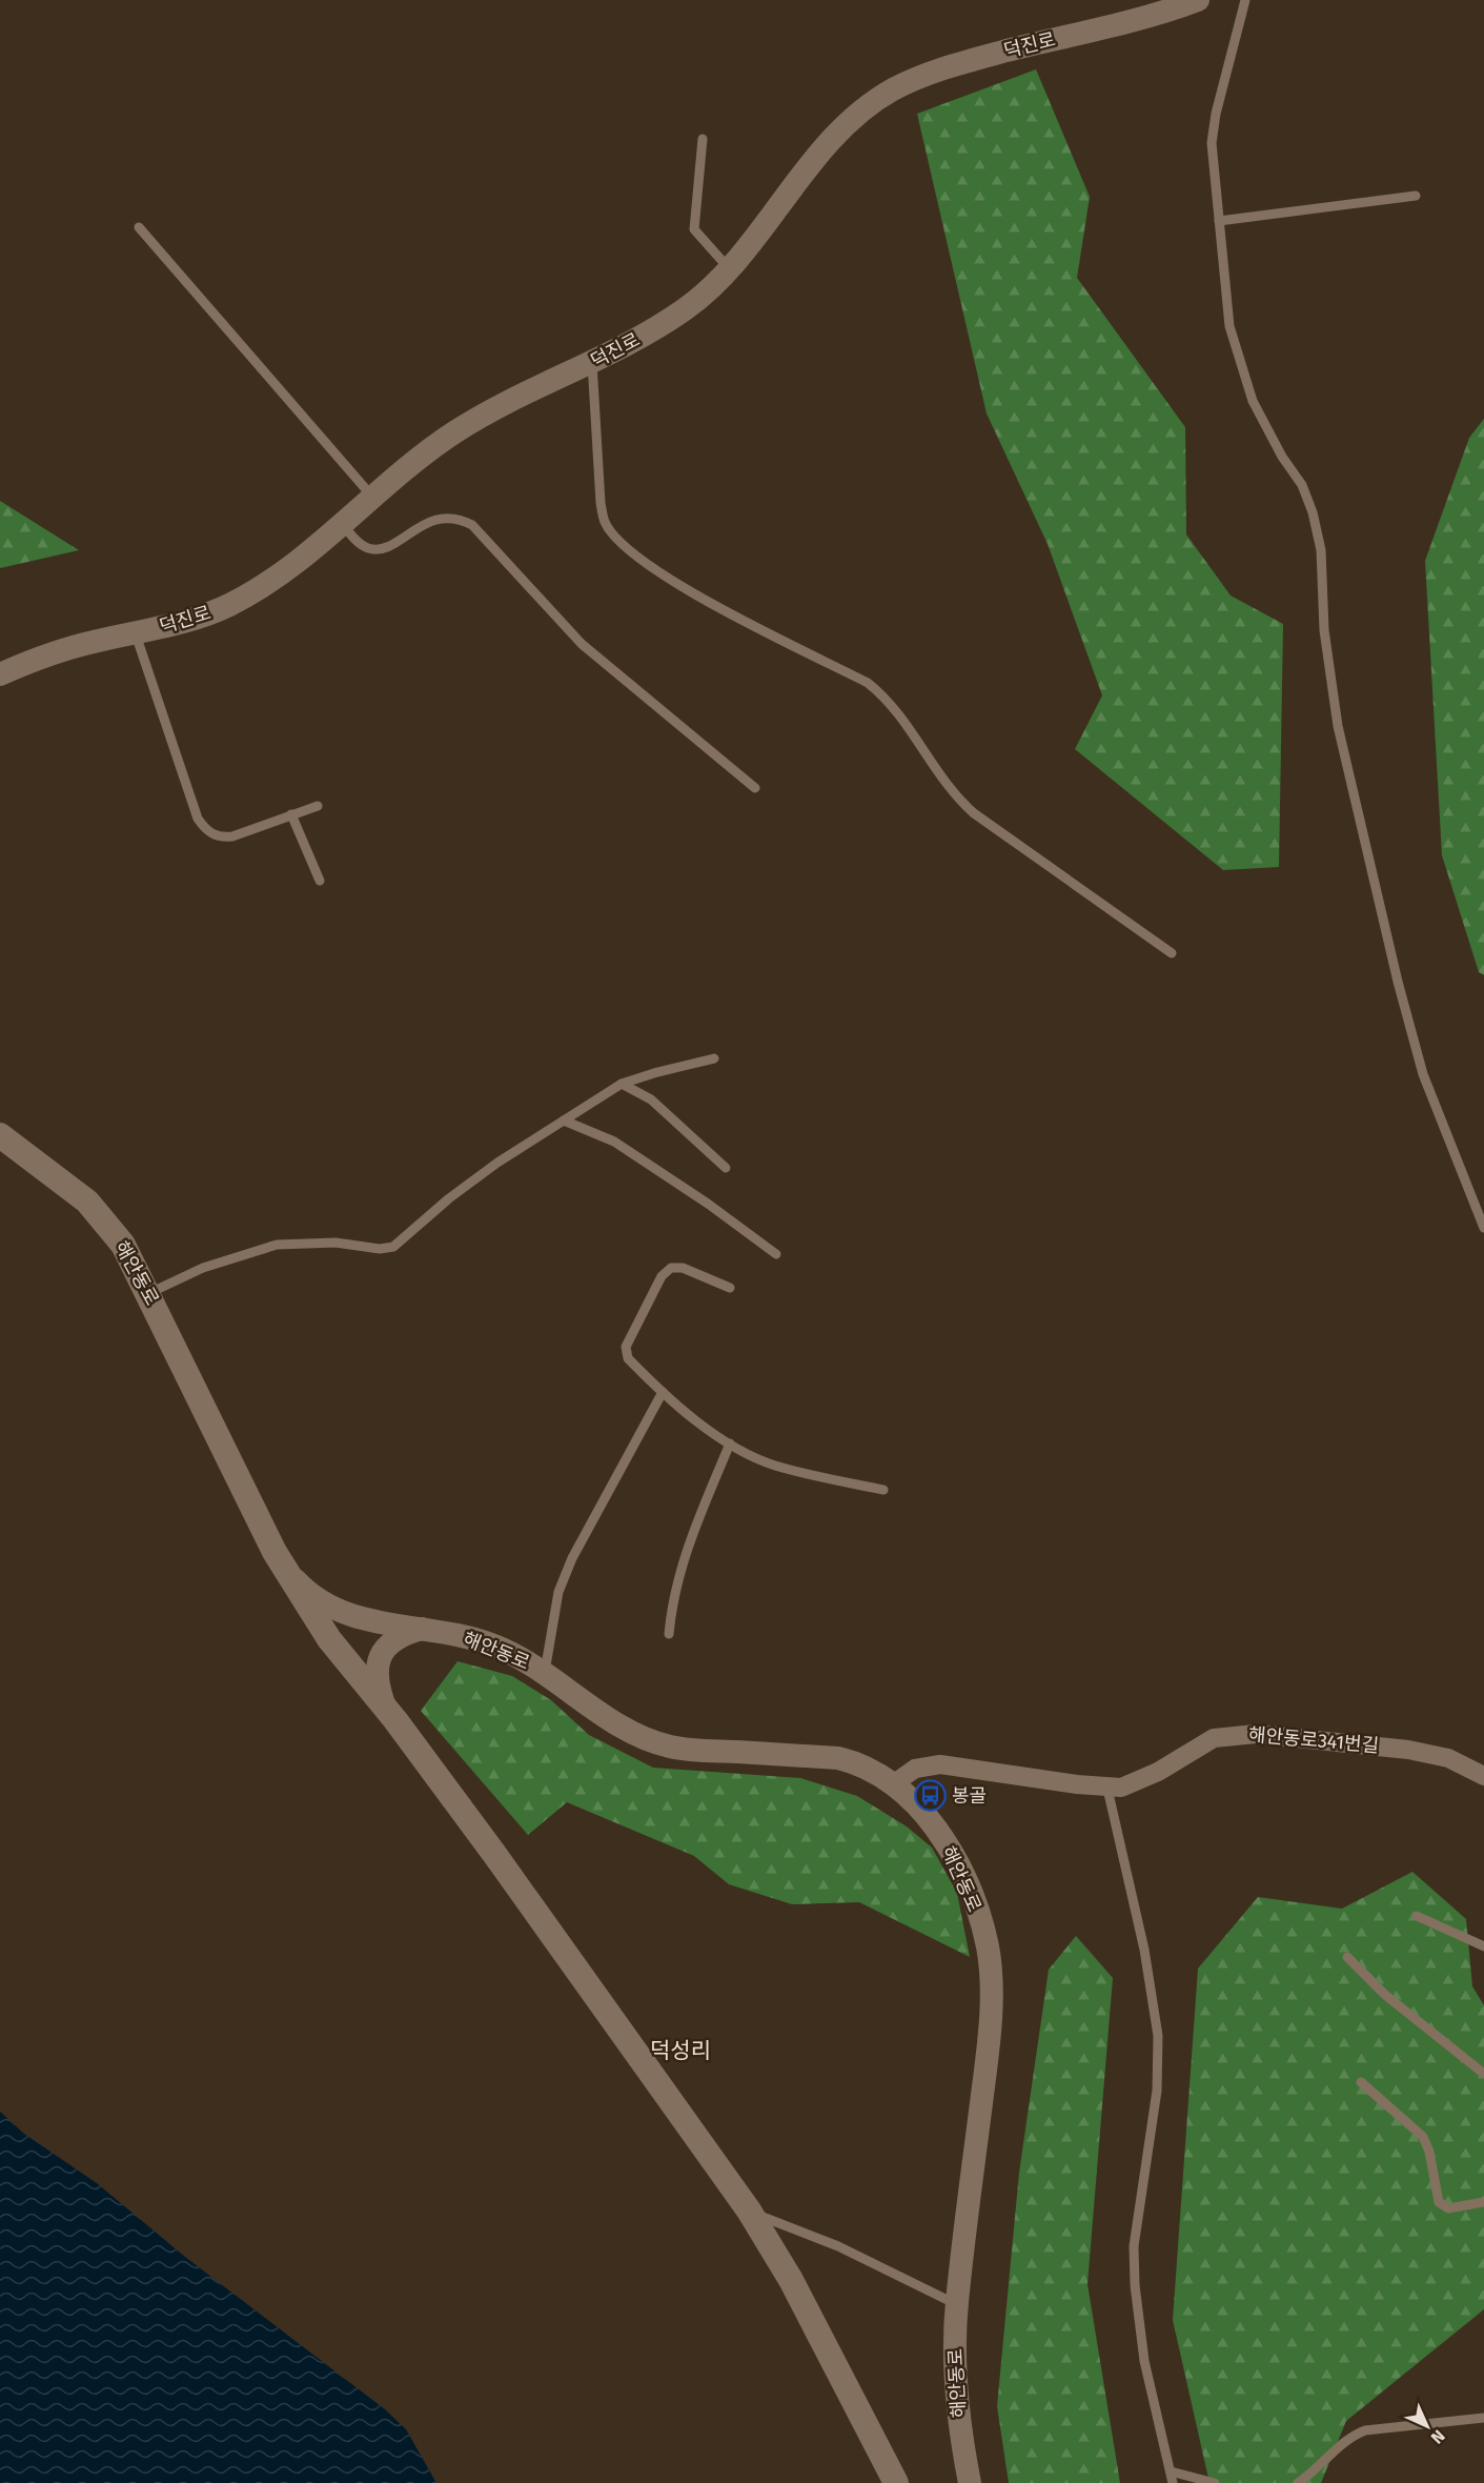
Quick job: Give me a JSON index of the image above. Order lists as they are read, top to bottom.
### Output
{
  "streets": {
    "main road": ["해안동로"],
    "street": ["덕진로", "해안동로341번길"]
  },
  "crossings": [
    ["해안동로", "해안동로341번길"]
  ],
  "districts": ["덕성리"],
  "places": {
    "bus stop": ["봉골"]
  },
  "north": "bottom right"
}
